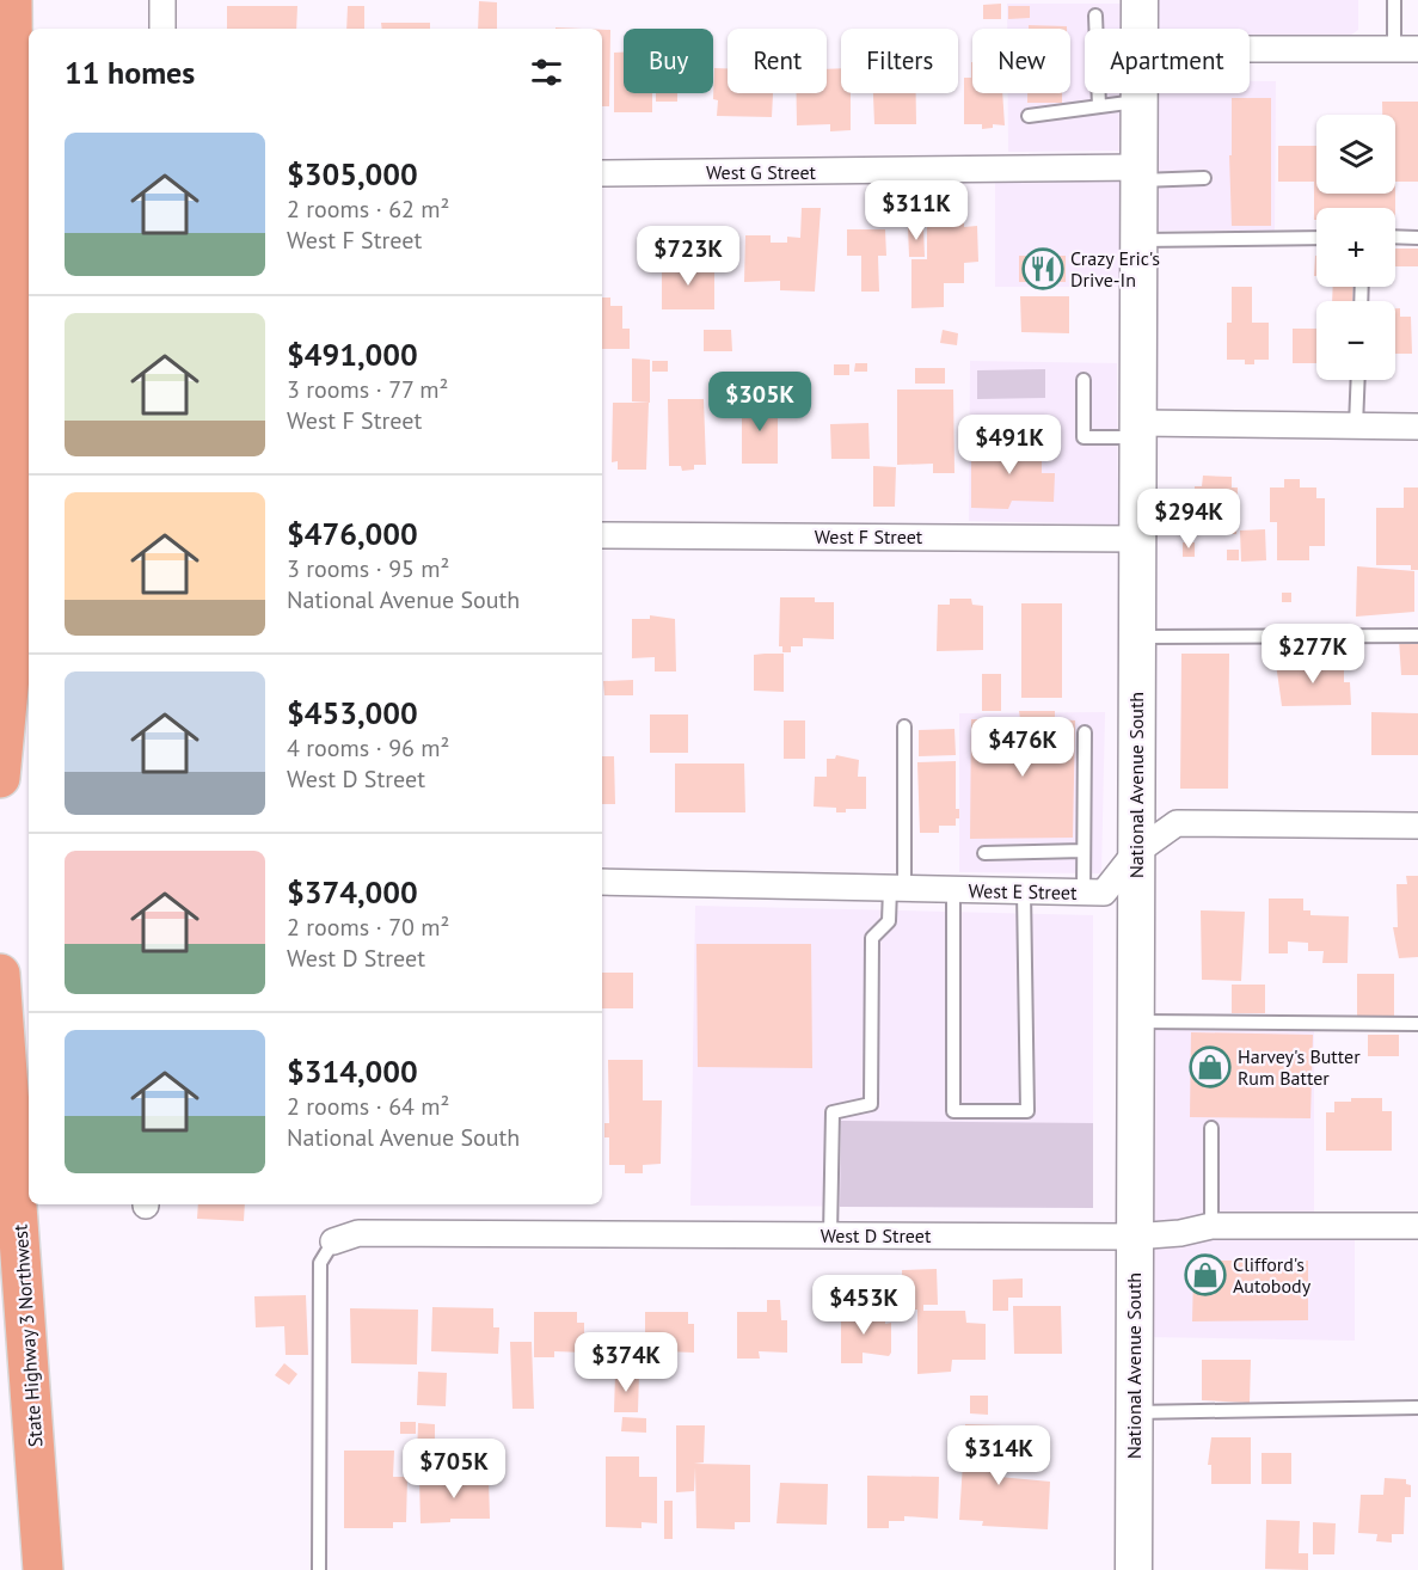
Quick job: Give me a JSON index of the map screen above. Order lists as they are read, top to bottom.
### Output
{
  "streets": {
    "highway": ["State Highway 3 Northwest"],
    "main road": ["National Avenue South"],
    "street": [
      "West G Street",
      "West F Street",
      "West E Street",
      "West D Street"
    ]
  },
  "crossings": [
    ["West G Street", "National Avenue South"],
    ["West F Street", "National Avenue South"],
    ["National Avenue South", "West E Street"],
    ["National Avenue South", "West D Street"]
  ],
  "places": {
    "restaurant": ["Crazy Eric's Drive-In"],
    "shop": ["Harvey's Butter Rum Batter", "Clifford's Autobody"]
  },
  "page": {
    "chip": [
      "Buy",
      "Rent",
      "Filters",
      "New",
      "Apartment"
    ],
    "heading": "11 homes",
    "map_buttons": ["+", "−"],
    "list": [
      {
        "name": "$305,000",
        "note": "2 rooms · 62 m² · West F Street"
      },
      {
        "name": "$491,000",
        "note": "3 rooms · 77 m² · West F Street"
      },
      {
        "name": "$476,000",
        "note": "3 rooms · 95 m² · National Avenue South"
      },
      {
        "name": "$453,000",
        "note": "4 rooms · 96 m² · West D Street"
      },
      {
        "name": "$374,000",
        "note": "2 rooms · 70 m² · West D Street"
      },
      {
        "name": "$314,000",
        "note": "2 rooms · 64 m² · National Avenue South"
      }
    ],
    "price": [
      "$311K",
      "$723K",
      "$305K",
      "$491K",
      "$294K",
      "$277K",
      "$476K",
      "$453K",
      "$374K",
      "$314K",
      "$705K"
    ]
  }
}
